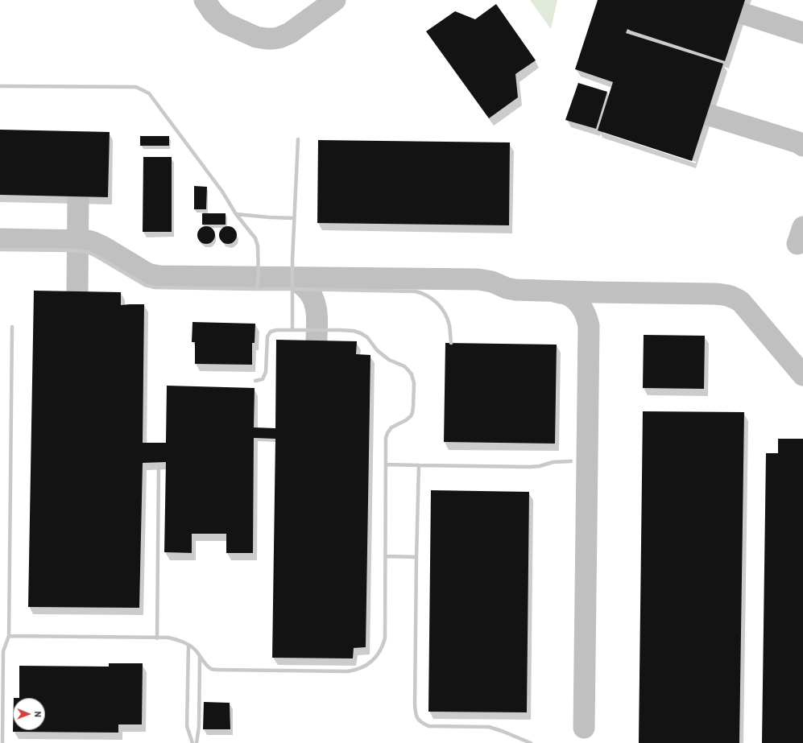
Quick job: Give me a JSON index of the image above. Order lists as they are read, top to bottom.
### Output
{
  "north": "right"
}
